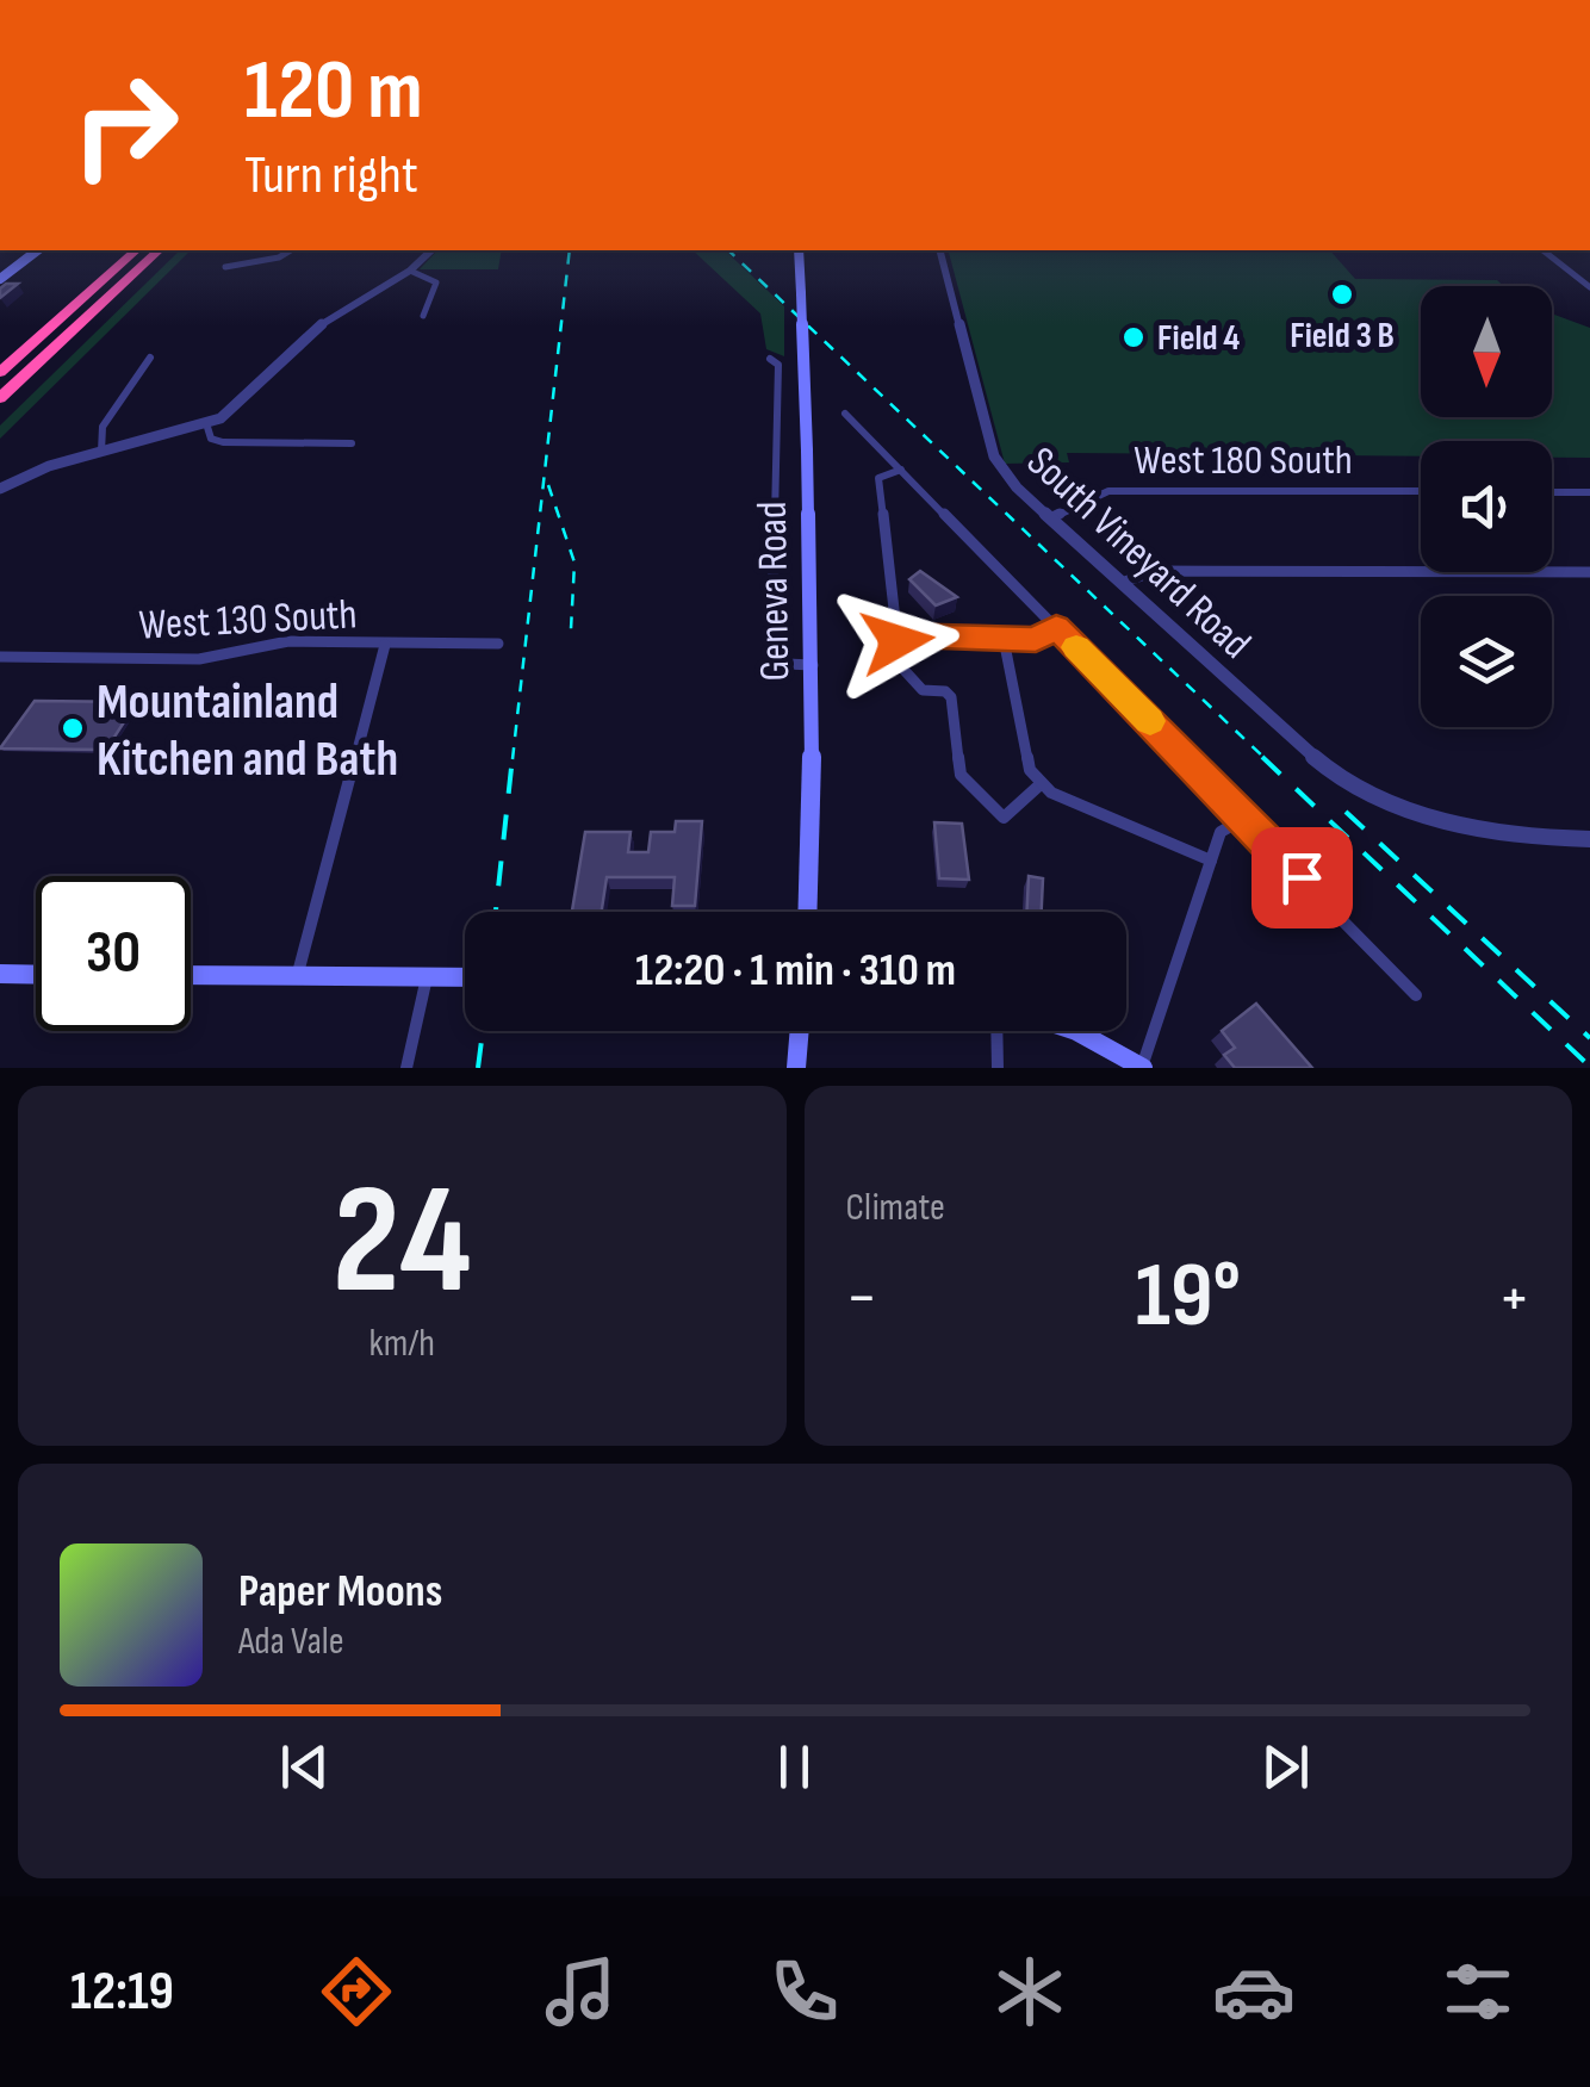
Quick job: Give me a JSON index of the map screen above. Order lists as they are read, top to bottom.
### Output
{
  "streets": {
    "main road": ["Geneva Road"],
    "street": ["West 180 South", "South Vineyard Road", "West 130 South"]
  },
  "crossings": [
    ["West 180 South", "South Vineyard Road"]
  ],
  "places": ["Field 3 B", "Field 4", "Mountainland Kitchen and Bath"],
  "north": "bottom",
  "page": {
    "turn": ["120 m", "Turn right"],
    "limit": "30",
    "trip": "12:20 · 1 min · 310 m",
    "tile": [
      ["24", "km/h"],
      "Climate"
    ],
    "heat": ["−", "19°", "+"],
    "song": ["Paper Moons", "Ada Vale"],
    "tabs": "12:19"
  }
}
